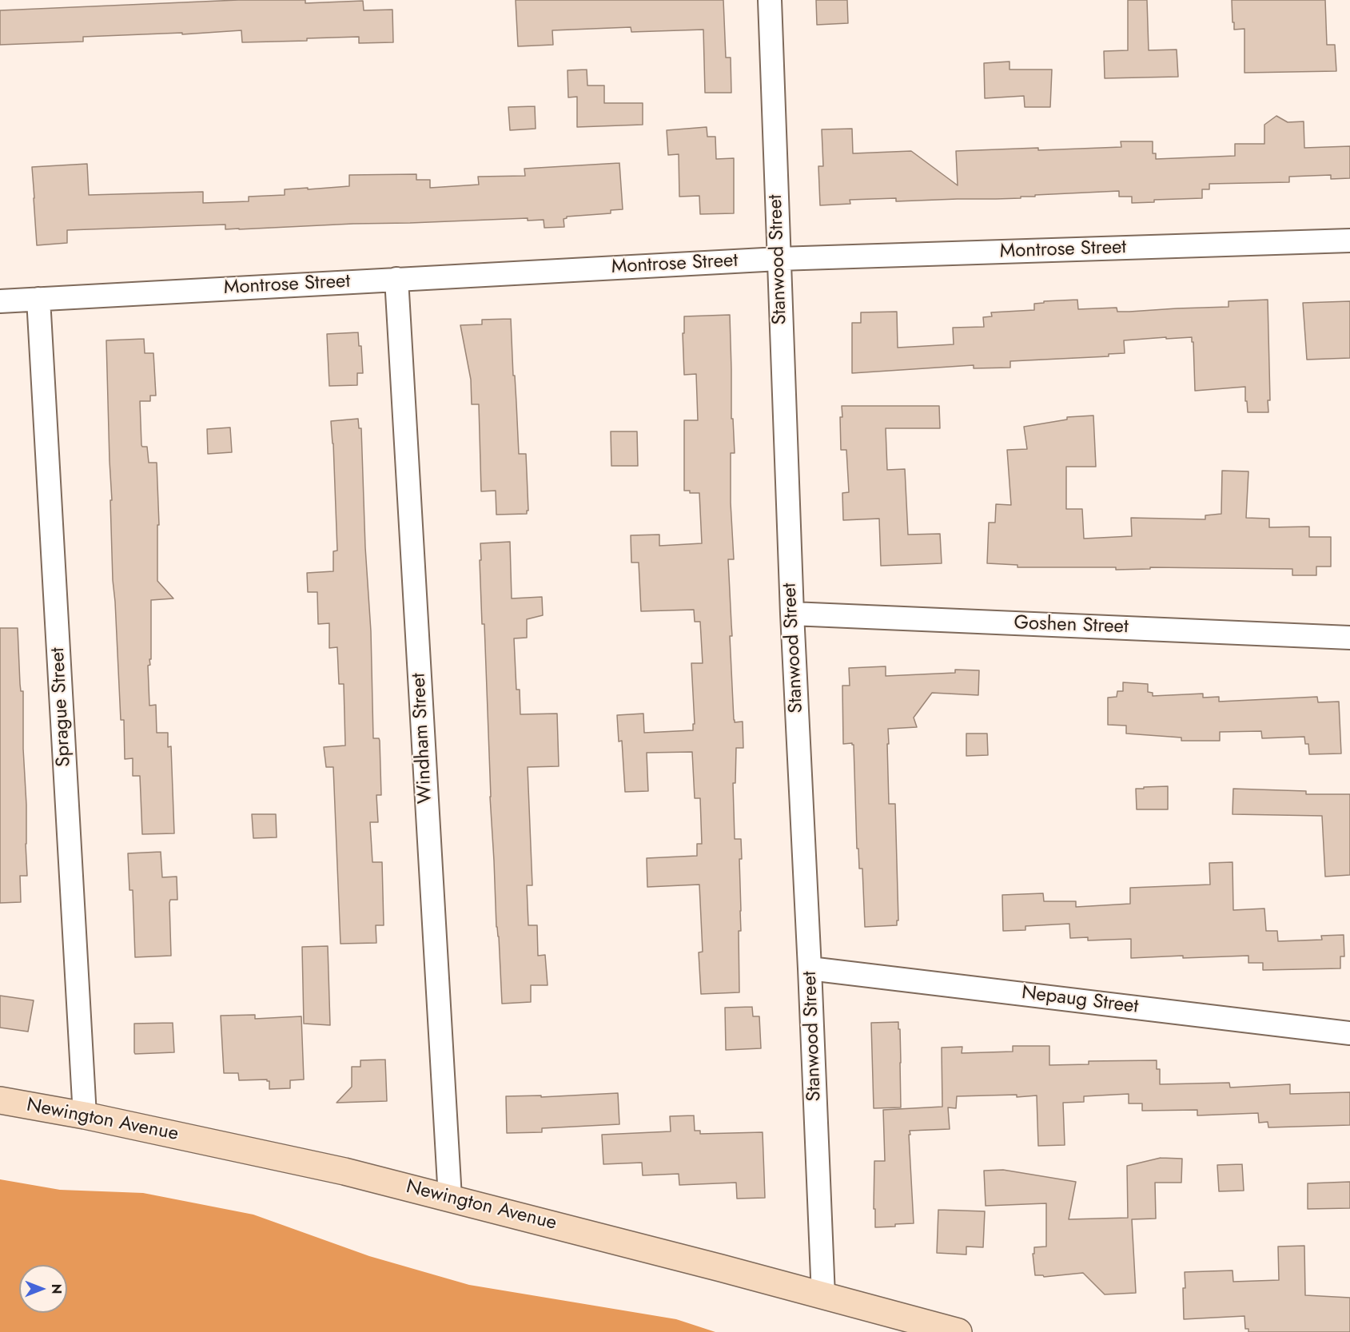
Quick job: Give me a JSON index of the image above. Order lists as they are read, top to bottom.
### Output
{
  "streets": {
    "main road": ["Newington Avenue"],
    "street": [
      "Montrose Street",
      "Stanwood Street",
      "Goshen Street",
      "Sprague Street",
      "Windham Street",
      "Nepaug Street"
    ]
  },
  "crossings": [
    ["Montrose Street", "Stanwood Street"],
    ["Montrose Street", "Sprague Street"],
    ["Montrose Street", "Windham Street"],
    ["Stanwood Street", "Goshen Street"],
    ["Stanwood Street", "Nepaug Street"],
    ["Stanwood Street", "Newington Avenue"],
    ["Sprague Street", "Newington Avenue"],
    ["Windham Street", "Newington Avenue"]
  ],
  "north": "right"
}
